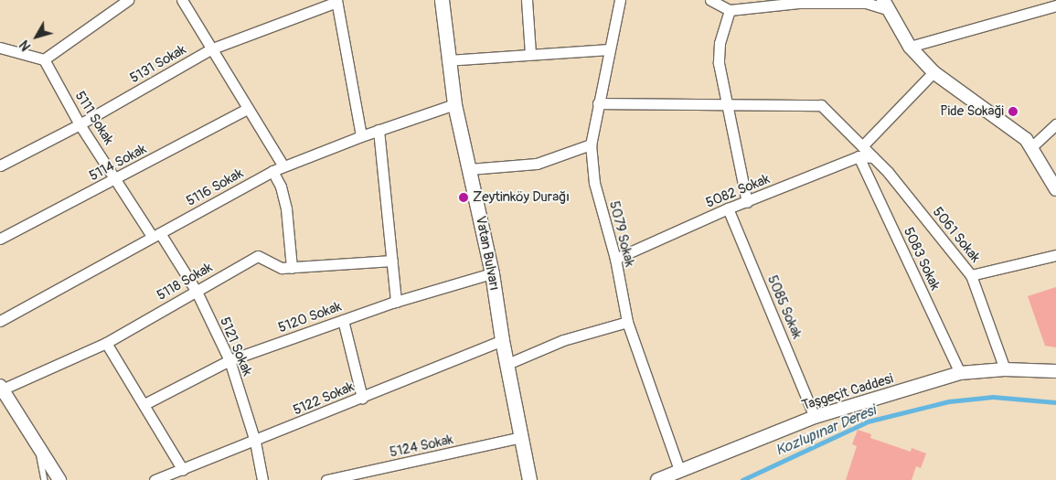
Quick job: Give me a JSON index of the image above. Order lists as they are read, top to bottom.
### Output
{
  "streets": {
    "main road": ["Vatan Bulvarı"],
    "street": [
      "5131 Sokak",
      "5111 Sokak",
      "5114 Sokak",
      "5116 Sokak",
      "5082 Sokak",
      "5079 Sokak",
      "5061 Sokak",
      "5083 Sokak",
      "5118 Sokak",
      "5085 Sokak",
      "5120 Sokak",
      "5121 Sokak",
      "Taşgeçit Caddesi",
      "5122 Sokak",
      "5124 Sokak"
    ]
  },
  "crossings": [
    ["5131 Sokak", "5111 Sokak"],
    ["5111 Sokak", "5114 Sokak"],
    ["5111 Sokak", "5116 Sokak"],
    ["5111 Sokak", "5121 Sokak"],
    ["5116 Sokak", "Vatan Bulvarı"],
    ["5116 Sokak", "5121 Sokak"],
    ["5082 Sokak", "5079 Sokak"],
    ["5082 Sokak", "5061 Sokak"],
    ["5082 Sokak", "5083 Sokak"],
    ["5082 Sokak", "5085 Sokak"],
    ["5079 Sokak", "Taşgeçit Caddesi"],
    ["5061 Sokak", "Taşgeçit Caddesi"],
    ["Vatan Bulvarı", "5120 Sokak"],
    ["Vatan Bulvarı", "5122 Sokak"],
    ["Vatan Bulvarı", "5124 Sokak"],
    ["5083 Sokak", "Taşgeçit Caddesi"],
    ["5118 Sokak", "5121 Sokak"],
    ["5085 Sokak", "Taşgeçit Caddesi"],
    ["5120 Sokak", "5121 Sokak"],
    ["5121 Sokak", "5122 Sokak"]
  ],
  "water": ["Kozlupınar Deresi"],
  "places": ["Pide Sokaği", "Zeytinköy Durağı"],
  "north": "bottom left"
}
